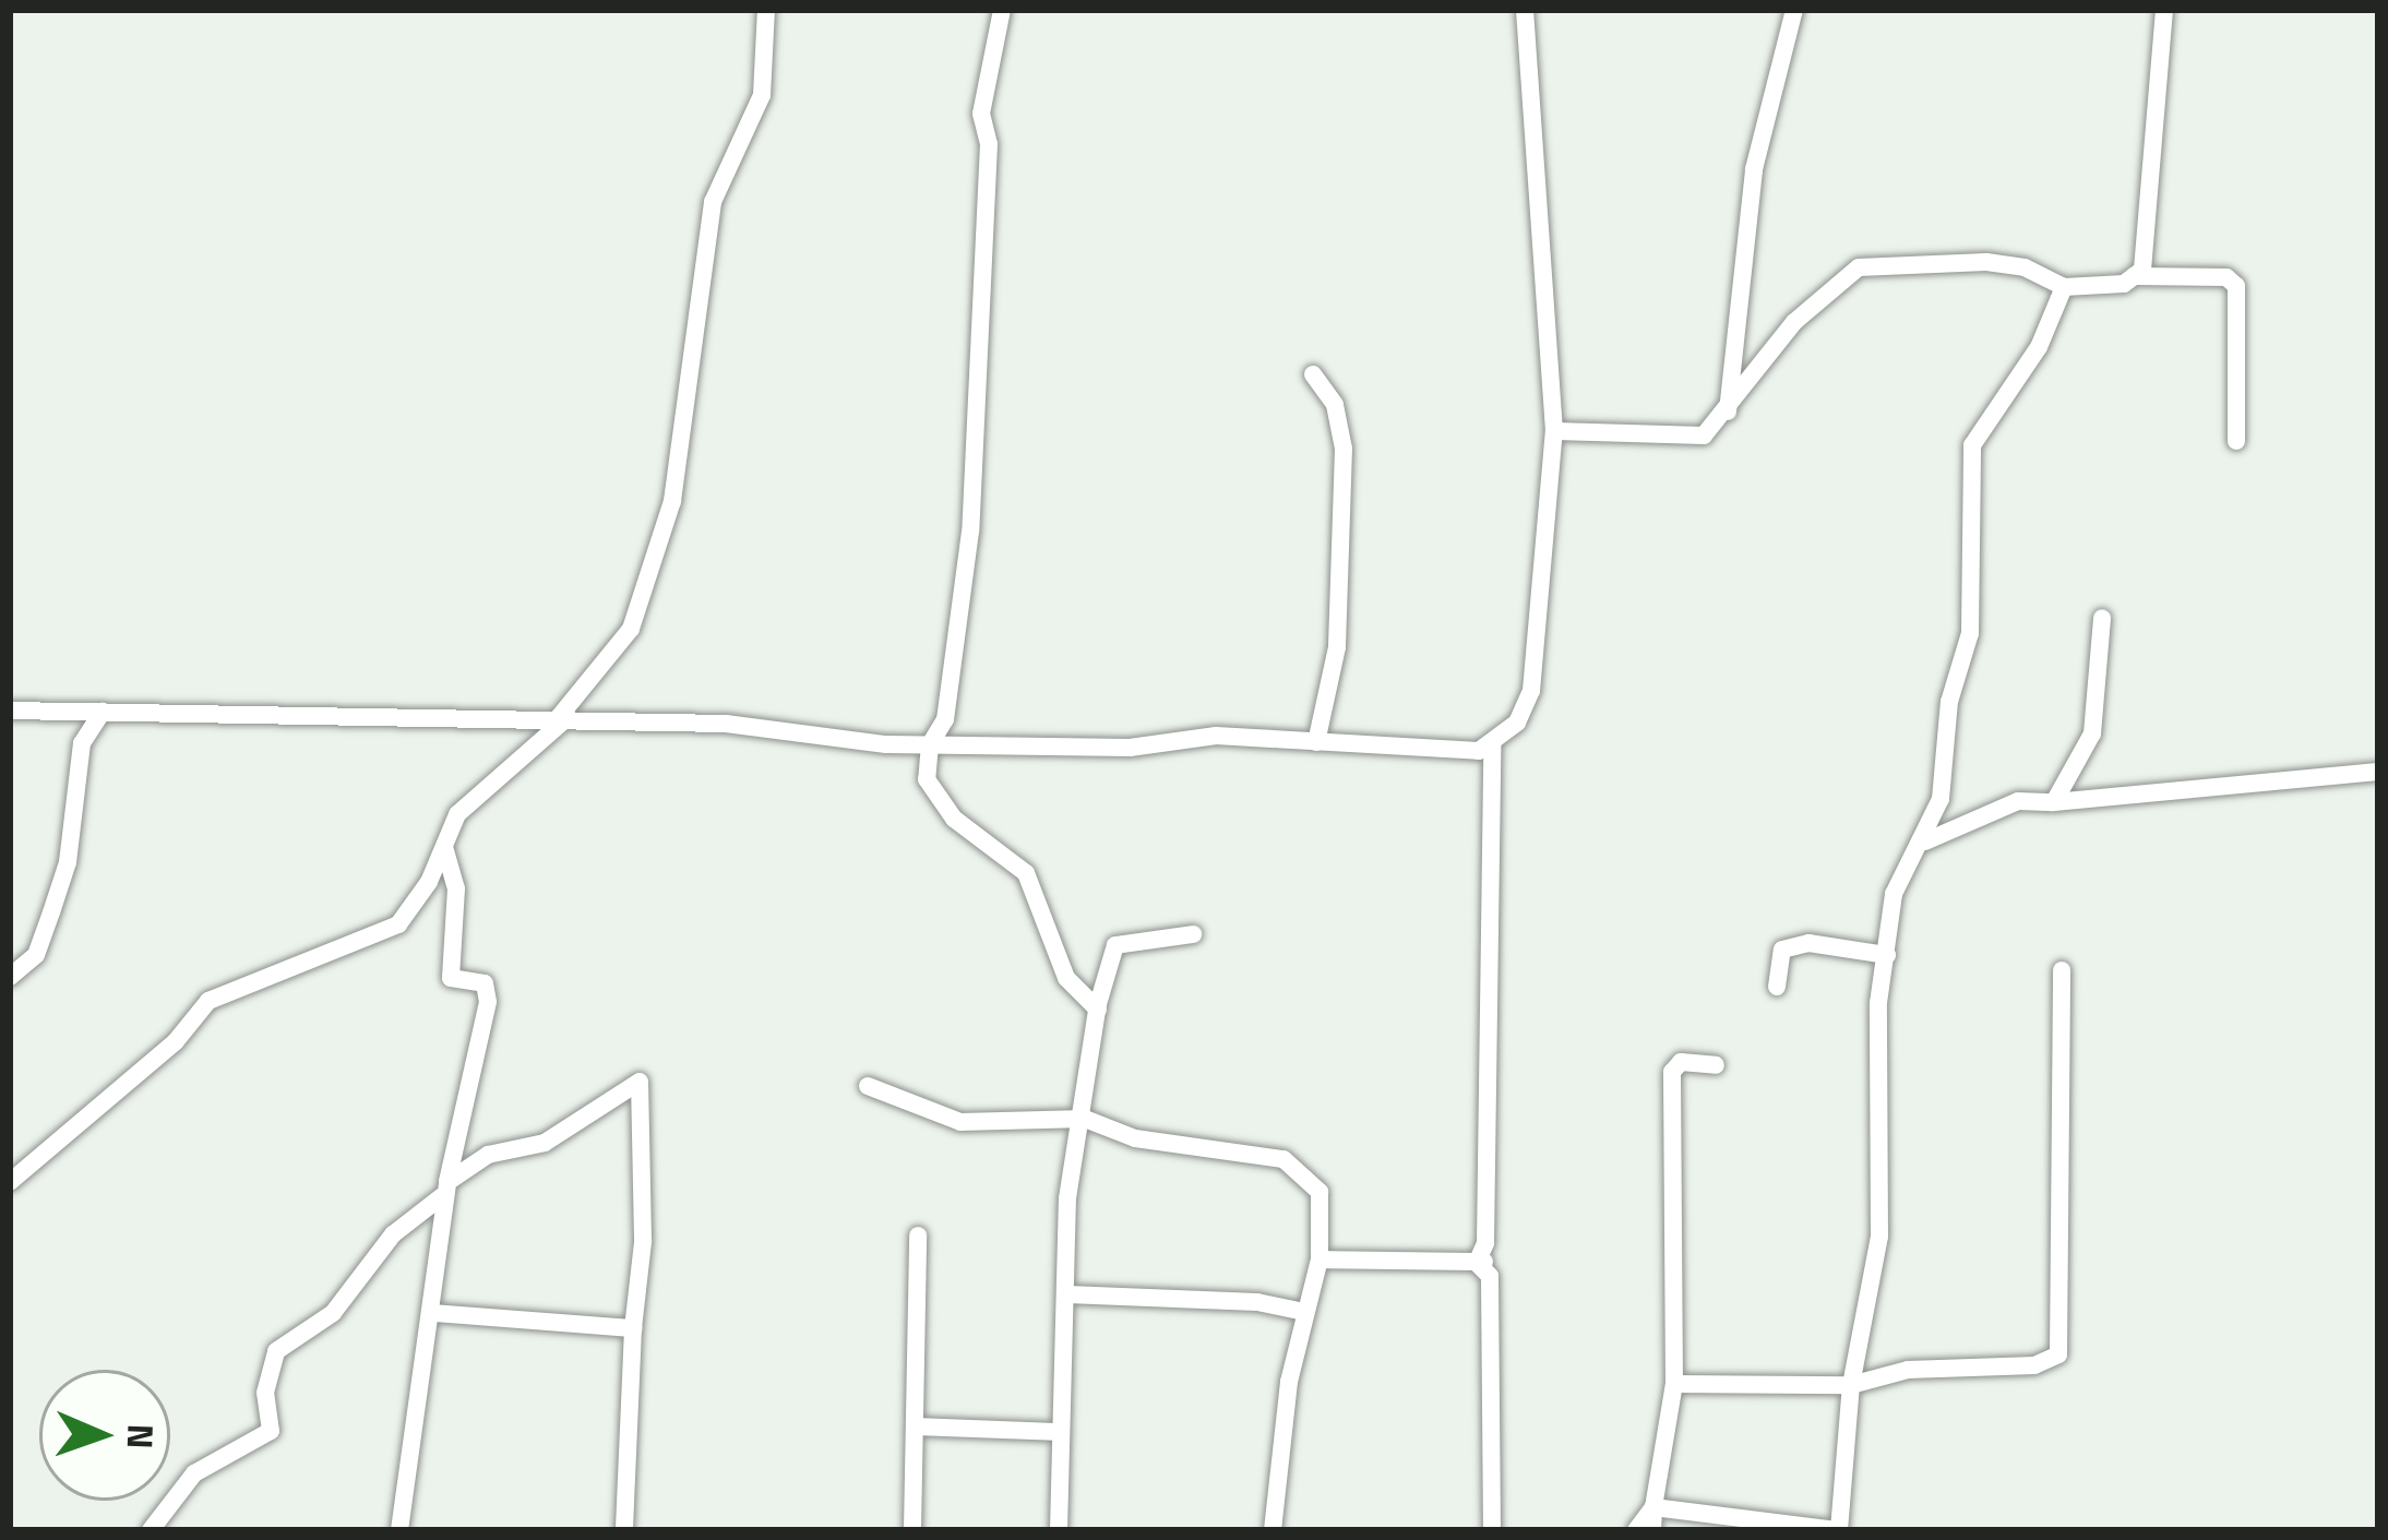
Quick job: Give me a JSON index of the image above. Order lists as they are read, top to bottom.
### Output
{
  "north": "right"
}
